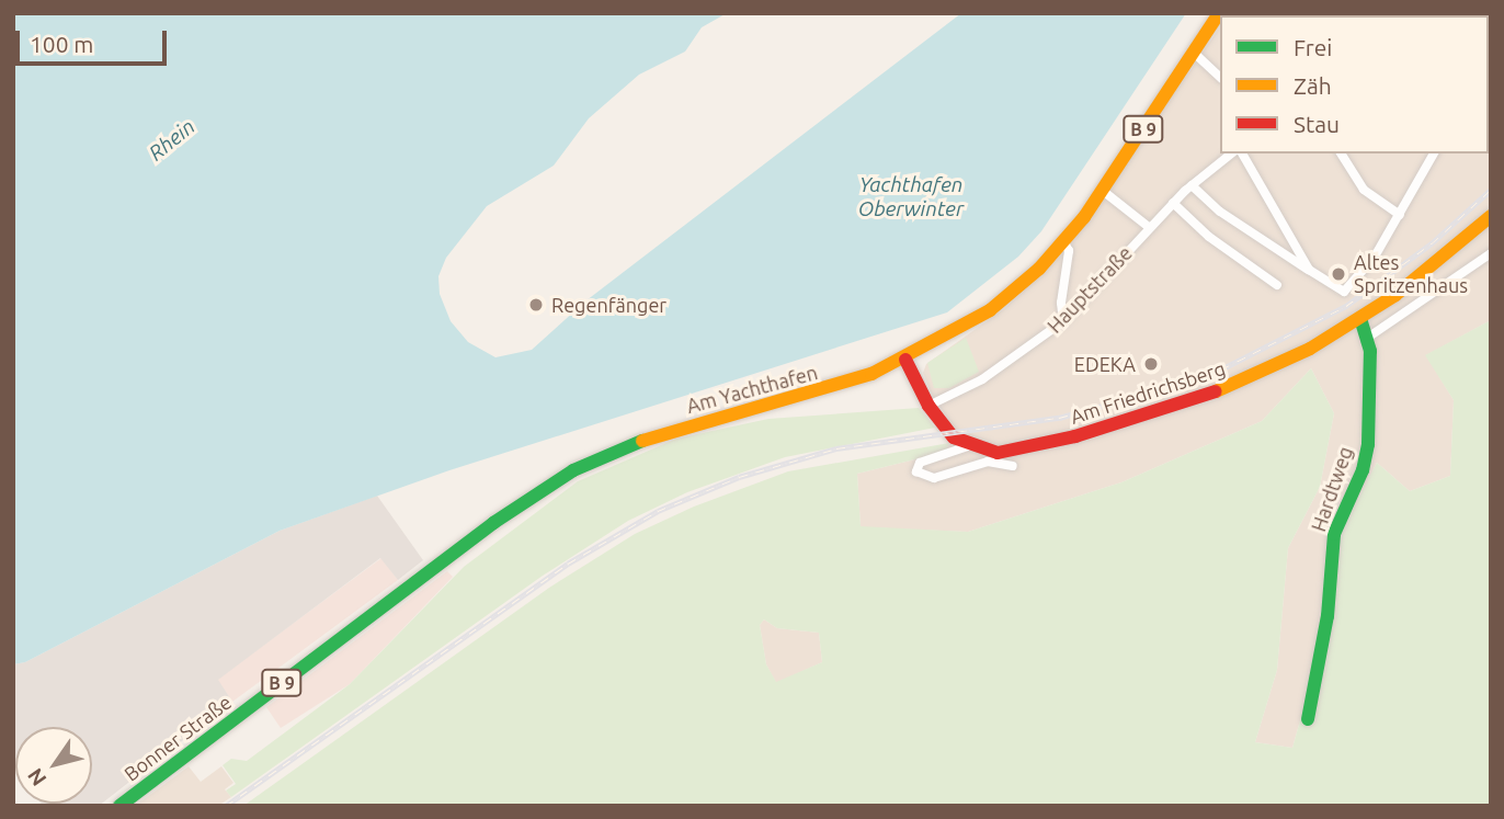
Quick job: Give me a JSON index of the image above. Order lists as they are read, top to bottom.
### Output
{
  "streets": {
    "main road": [
      "B 9",
      "Am Yachthafen",
      "Am Friedrichsberg",
      "Hardtweg",
      "Bonner Straße"
    ],
    "street": ["Hauptstraße"]
  },
  "crossings": [
    ["Am Yachthafen", "Bonner Straße"],
    ["Am Friedrichsberg", "Hardtweg"]
  ],
  "water": ["Rhein", "Yachthafen Oberwinter"],
  "places": ["Altes Spritzenhaus", "Regenfänger", "EDEKA"],
  "legend": ["Frei", "Zäh", "Stau"],
  "scale_bar": "100 m",
  "north": "bottom left"
}
